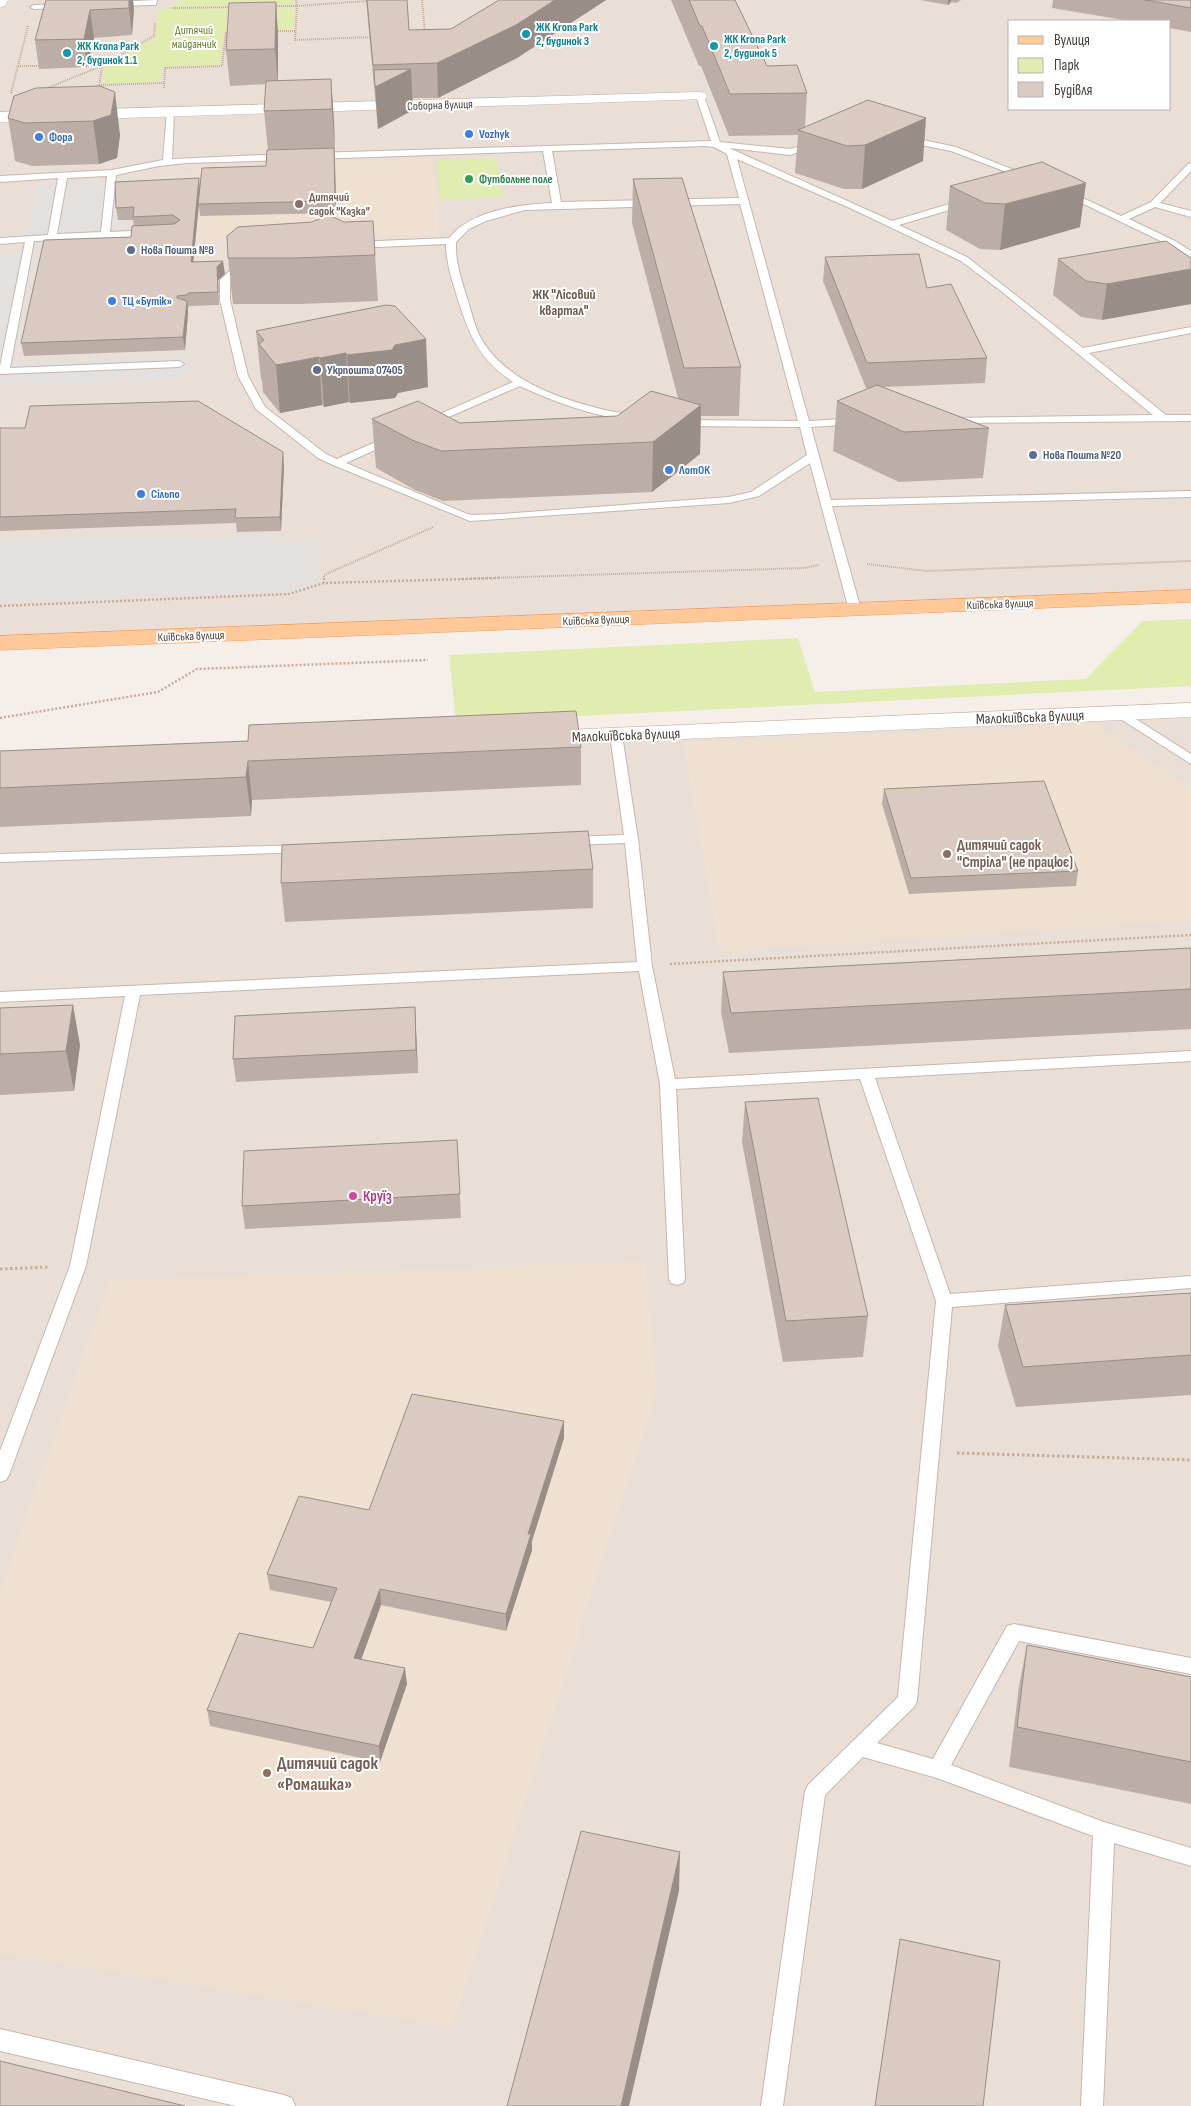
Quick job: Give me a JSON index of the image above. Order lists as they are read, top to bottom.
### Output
{
  "streets": {
    "main road": ["Київська вулиця"],
    "street": ["Соборна вулиця", "Малокиївська вулиця"]
  },
  "districts": ["ЖК \"Лісовий квартал\""],
  "parks": ["Дитячий майданчик"],
  "places": [
    "ЖК Krona Park 2, будинок 3",
    "ЖК Krona Park 2, будинок 5",
    "ЖК Krona Park 2, будинок 1.1",
    "Vozhyk",
    "Фора",
    "Футбольне поле",
    "Дитячий садок \"Казка\"",
    "Нова Пошта №8",
    "ТЦ «Бутік»",
    "Укрпошта 07405",
    "Нова Пошта №20",
    "ЛотОК",
    "Сільпо",
    "Дитячий садок \"Стріла\" (не працює)",
    "Круїз",
    "Дитячий садок «Ромашка»"
  ],
  "legend": ["Вулиця", "Парк", "Будівля"]
}
